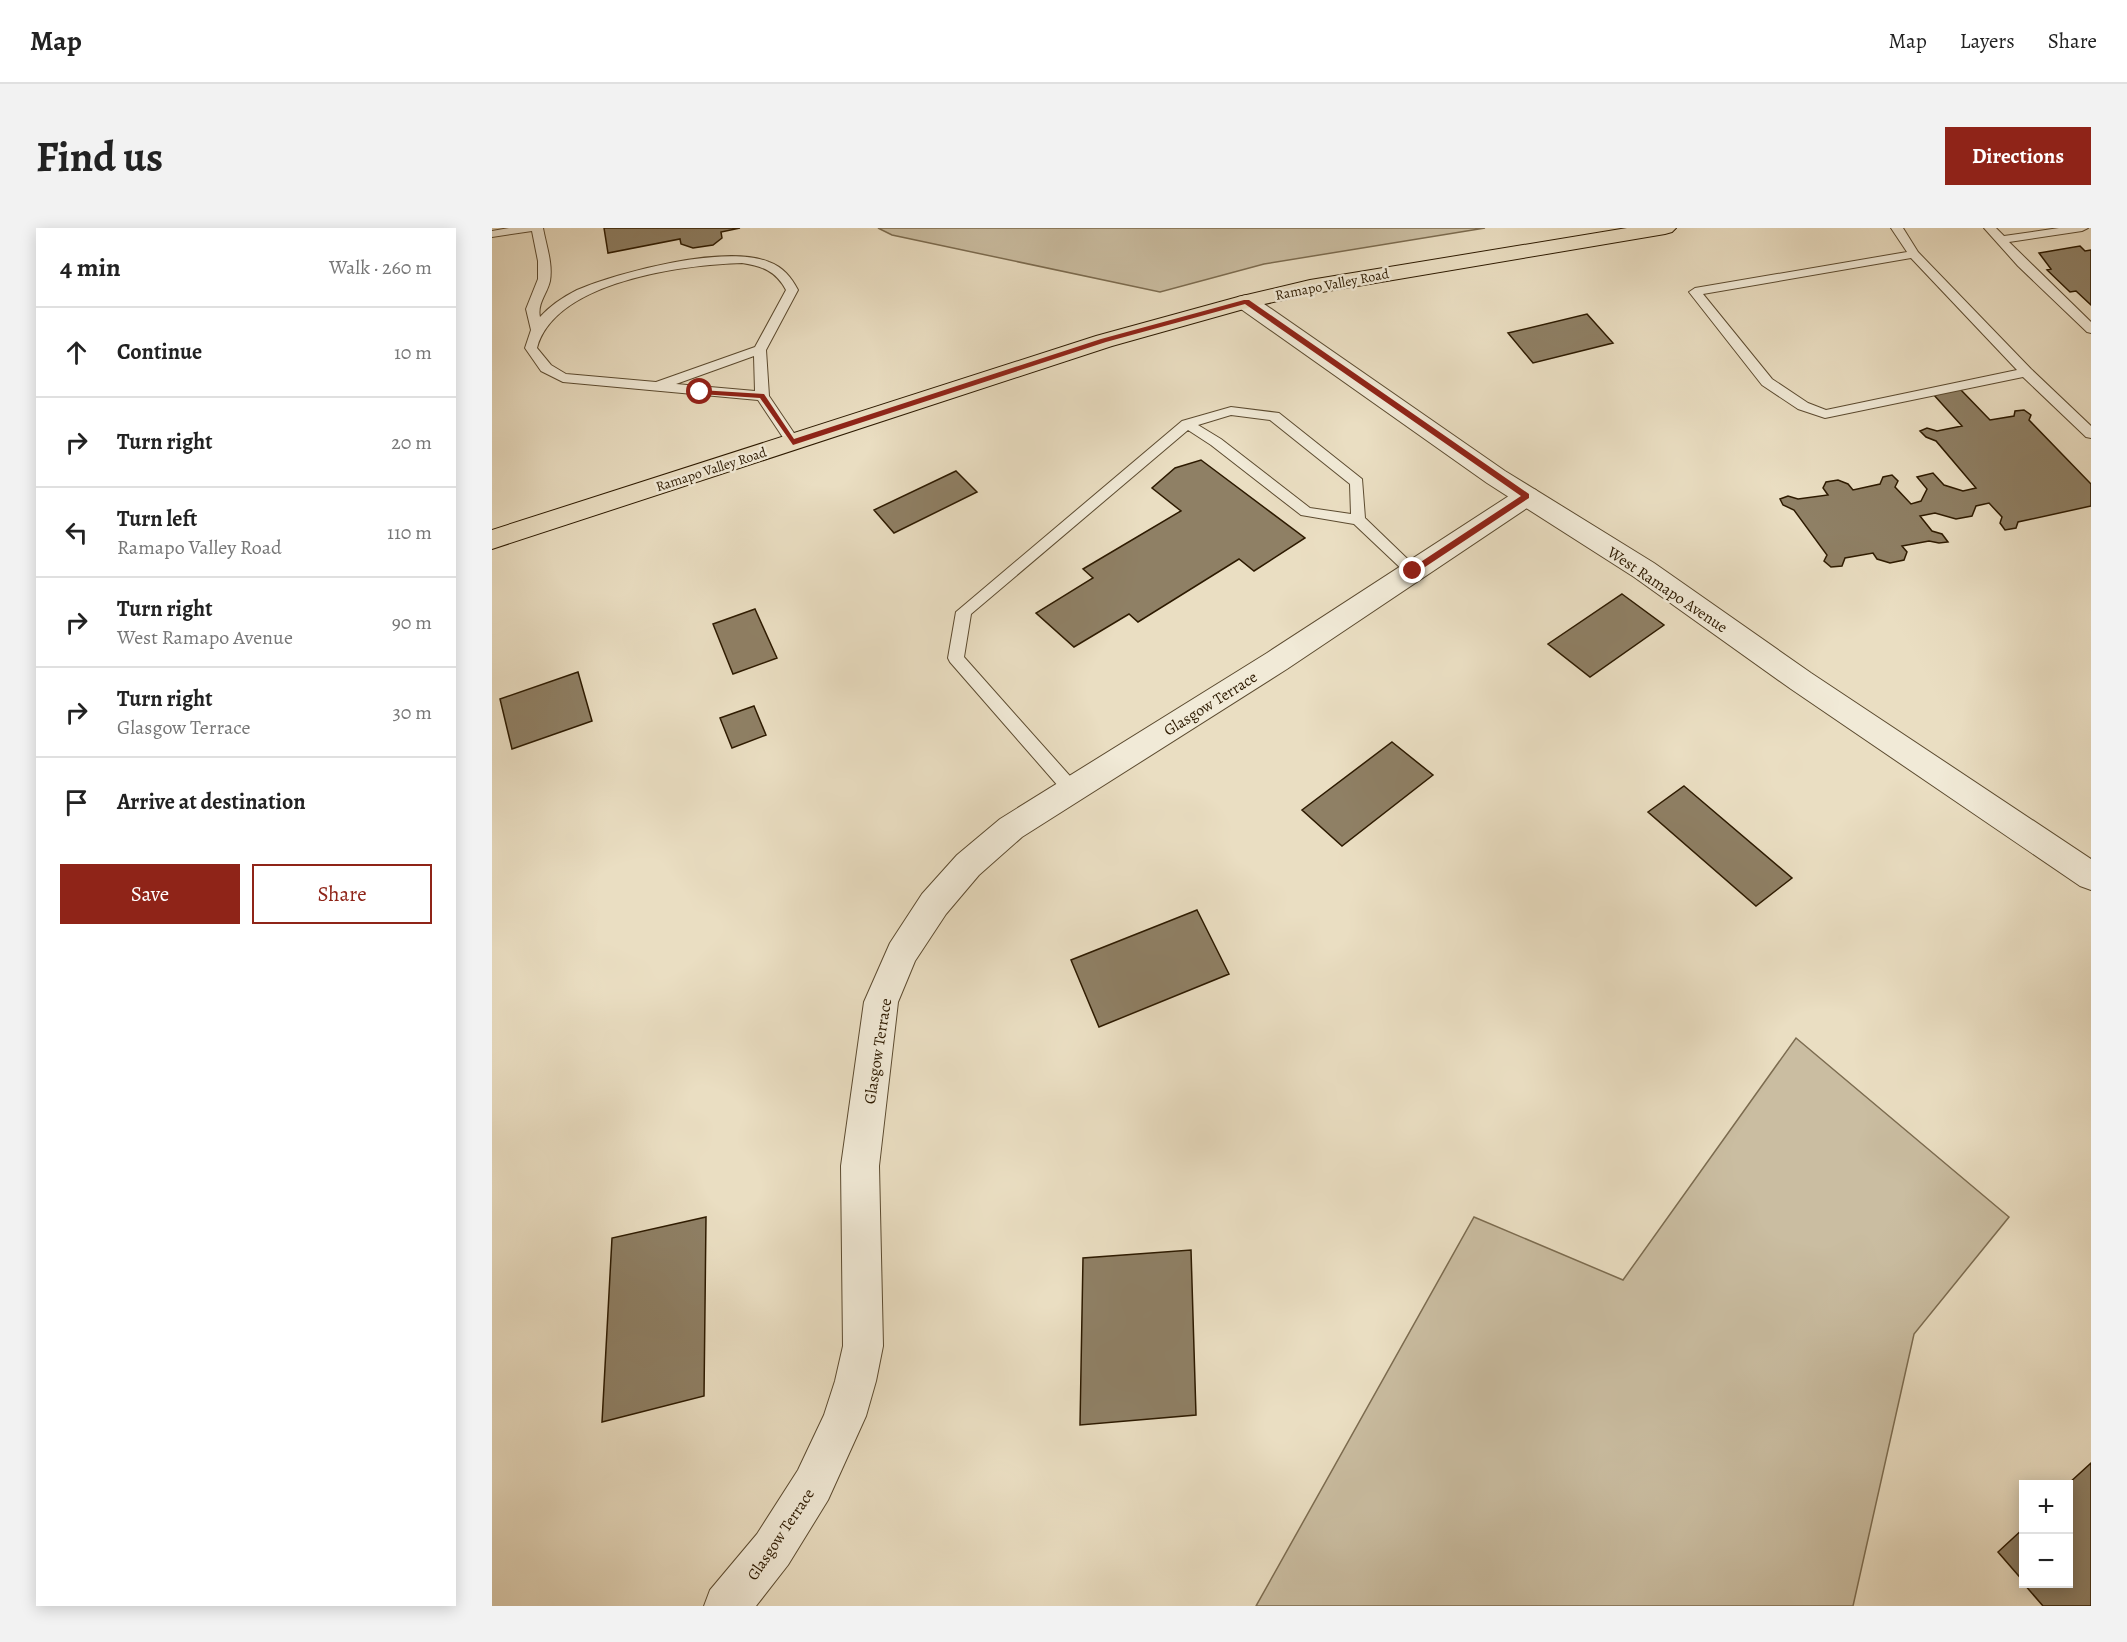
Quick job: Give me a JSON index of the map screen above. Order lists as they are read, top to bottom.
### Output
{
  "streets": {
    "main road": ["Ramapo Valley Road"],
    "street": ["West Ramapo Avenue", "Glasgow Terrace"]
  },
  "crossings": [
    ["Ramapo Valley Road", "West Ramapo Avenue"],
    ["West Ramapo Avenue", "Glasgow Terrace"]
  ],
  "page": {
    "header": "Map",
    "nav": ["Map", "Layers", "Share"],
    "buttons": [
      "Directions",
      ["Save", "Share"]
    ],
    "title": "Find us",
    "heading": ["4 min", "Walk · 260 m"],
    "list": [
      ["Continue", "10 m"],
      ["Turn right", "20 m"],
      ["Turn left", "Ramapo Valley Road", "110 m"],
      ["Turn right", "West Ramapo Avenue", "90 m"],
      ["Turn right", "Glasgow Terrace", "30 m"],
      "Arrive at destination"
    ],
    "map_buttons": ["+", "−"]
  }
}
